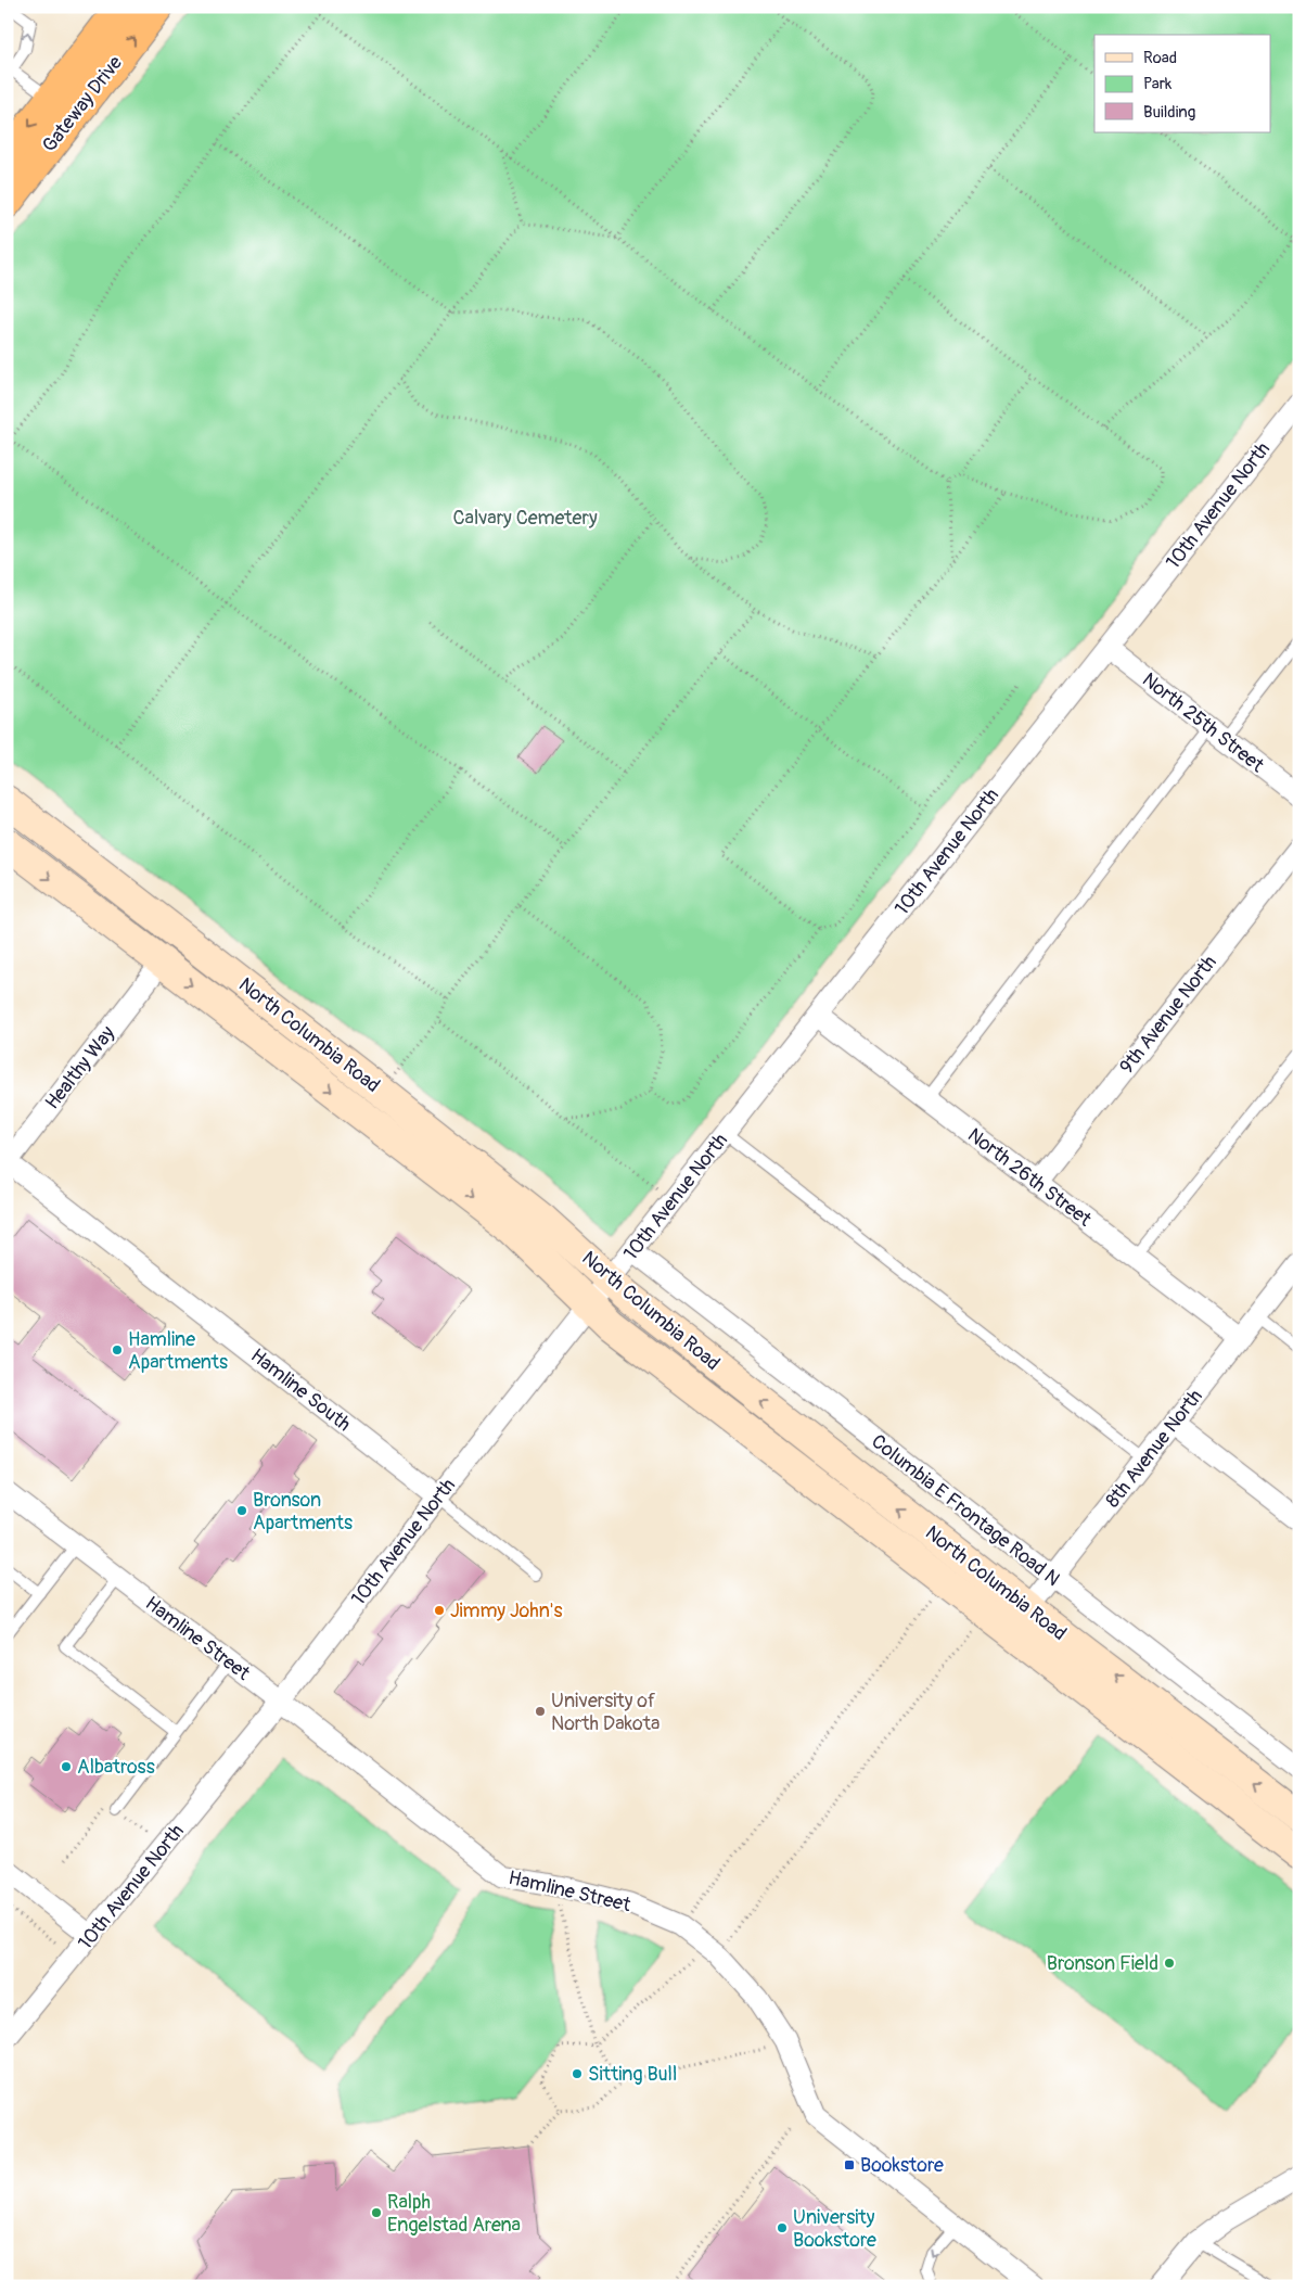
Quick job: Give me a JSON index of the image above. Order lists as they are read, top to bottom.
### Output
{
  "streets": {
    "highway": ["Gateway Drive"],
    "main road": ["North Columbia Road"],
    "street": [
      "10th Avenue North",
      "North 25th Street",
      "9th Avenue North",
      "Healthy Way",
      "North 26th Street",
      "Hamline South",
      "8th Avenue North",
      "Columbia E Frontage Road N",
      "Hamline Street"
    ]
  },
  "crossings": [
    ["10th Avenue North", "North 25th Street"],
    ["10th Avenue North", "North Columbia Road"],
    ["10th Avenue North", "North 26th Street"],
    ["10th Avenue North", "Hamline South"],
    ["10th Avenue North", "Columbia E Frontage Road N"],
    ["10th Avenue North", "Hamline Street"],
    ["9th Avenue North", "North 26th Street"],
    ["North Columbia Road", "8th Avenue North"],
    ["Healthy Way", "Hamline South"],
    ["North 26th Street", "8th Avenue North"],
    ["8th Avenue North", "Columbia E Frontage Road N"]
  ],
  "parks": ["Calvary Cemetery"],
  "places": {
    "other": [
      "Hamline Apartments",
      "Bronson Apartments",
      "Jimmy John's",
      "University of North Dakota",
      "Albatross",
      "Bronson Field",
      "Sitting Bull",
      "Ralph Engelstad Arena",
      "University Bookstore"
    ],
    "transit": ["Bookstore"]
  },
  "legend": ["Road", "Park", "Building"]
}
